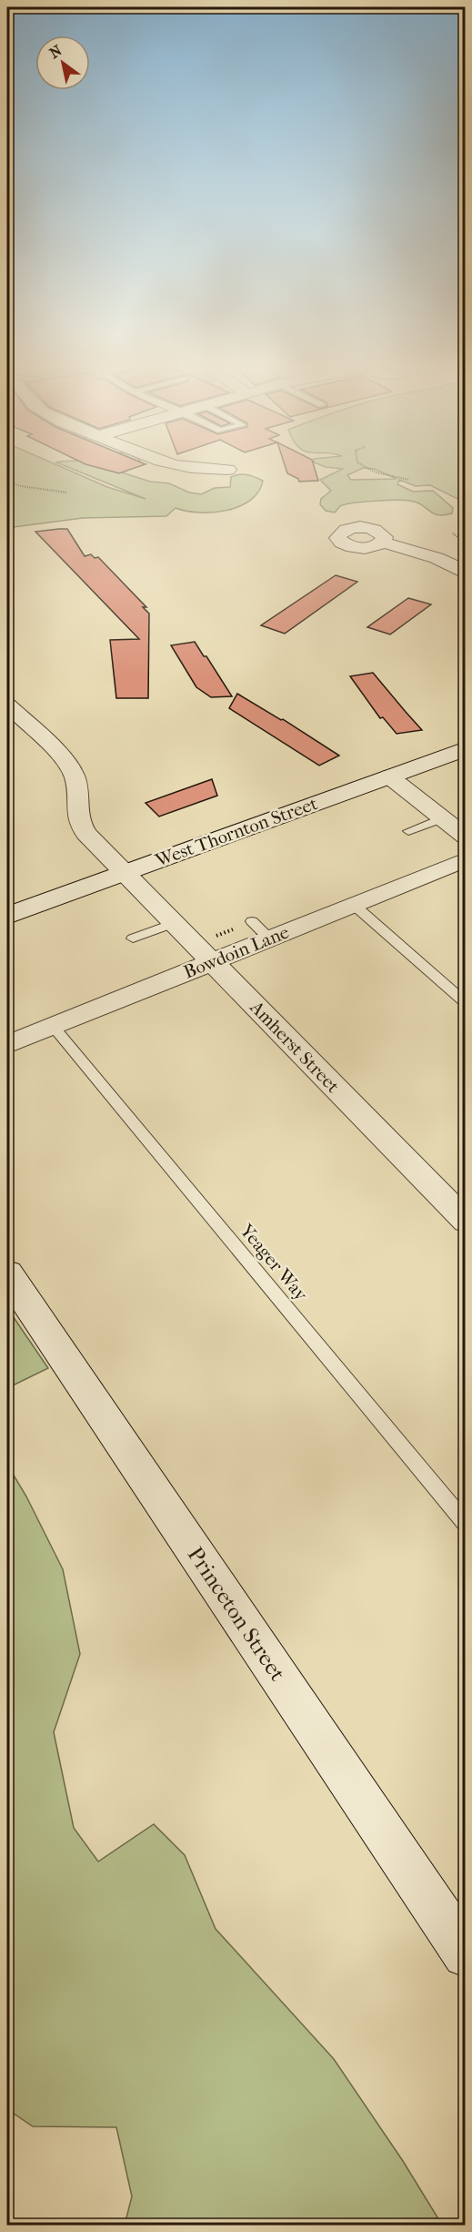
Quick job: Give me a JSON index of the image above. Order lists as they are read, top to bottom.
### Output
{
  "streets": {
    "main road": ["West Thornton Street", "Princeton Street"],
    "street": ["Bowdoin Lane", "Amherst Street"],
    "lane": ["Yeager Way"]
  },
  "crossings": [
    ["West Thornton Street", "Amherst Street"],
    ["Bowdoin Lane", "Amherst Street"],
    ["Bowdoin Lane", "Yeager Way"]
  ],
  "north": "top left"
}
